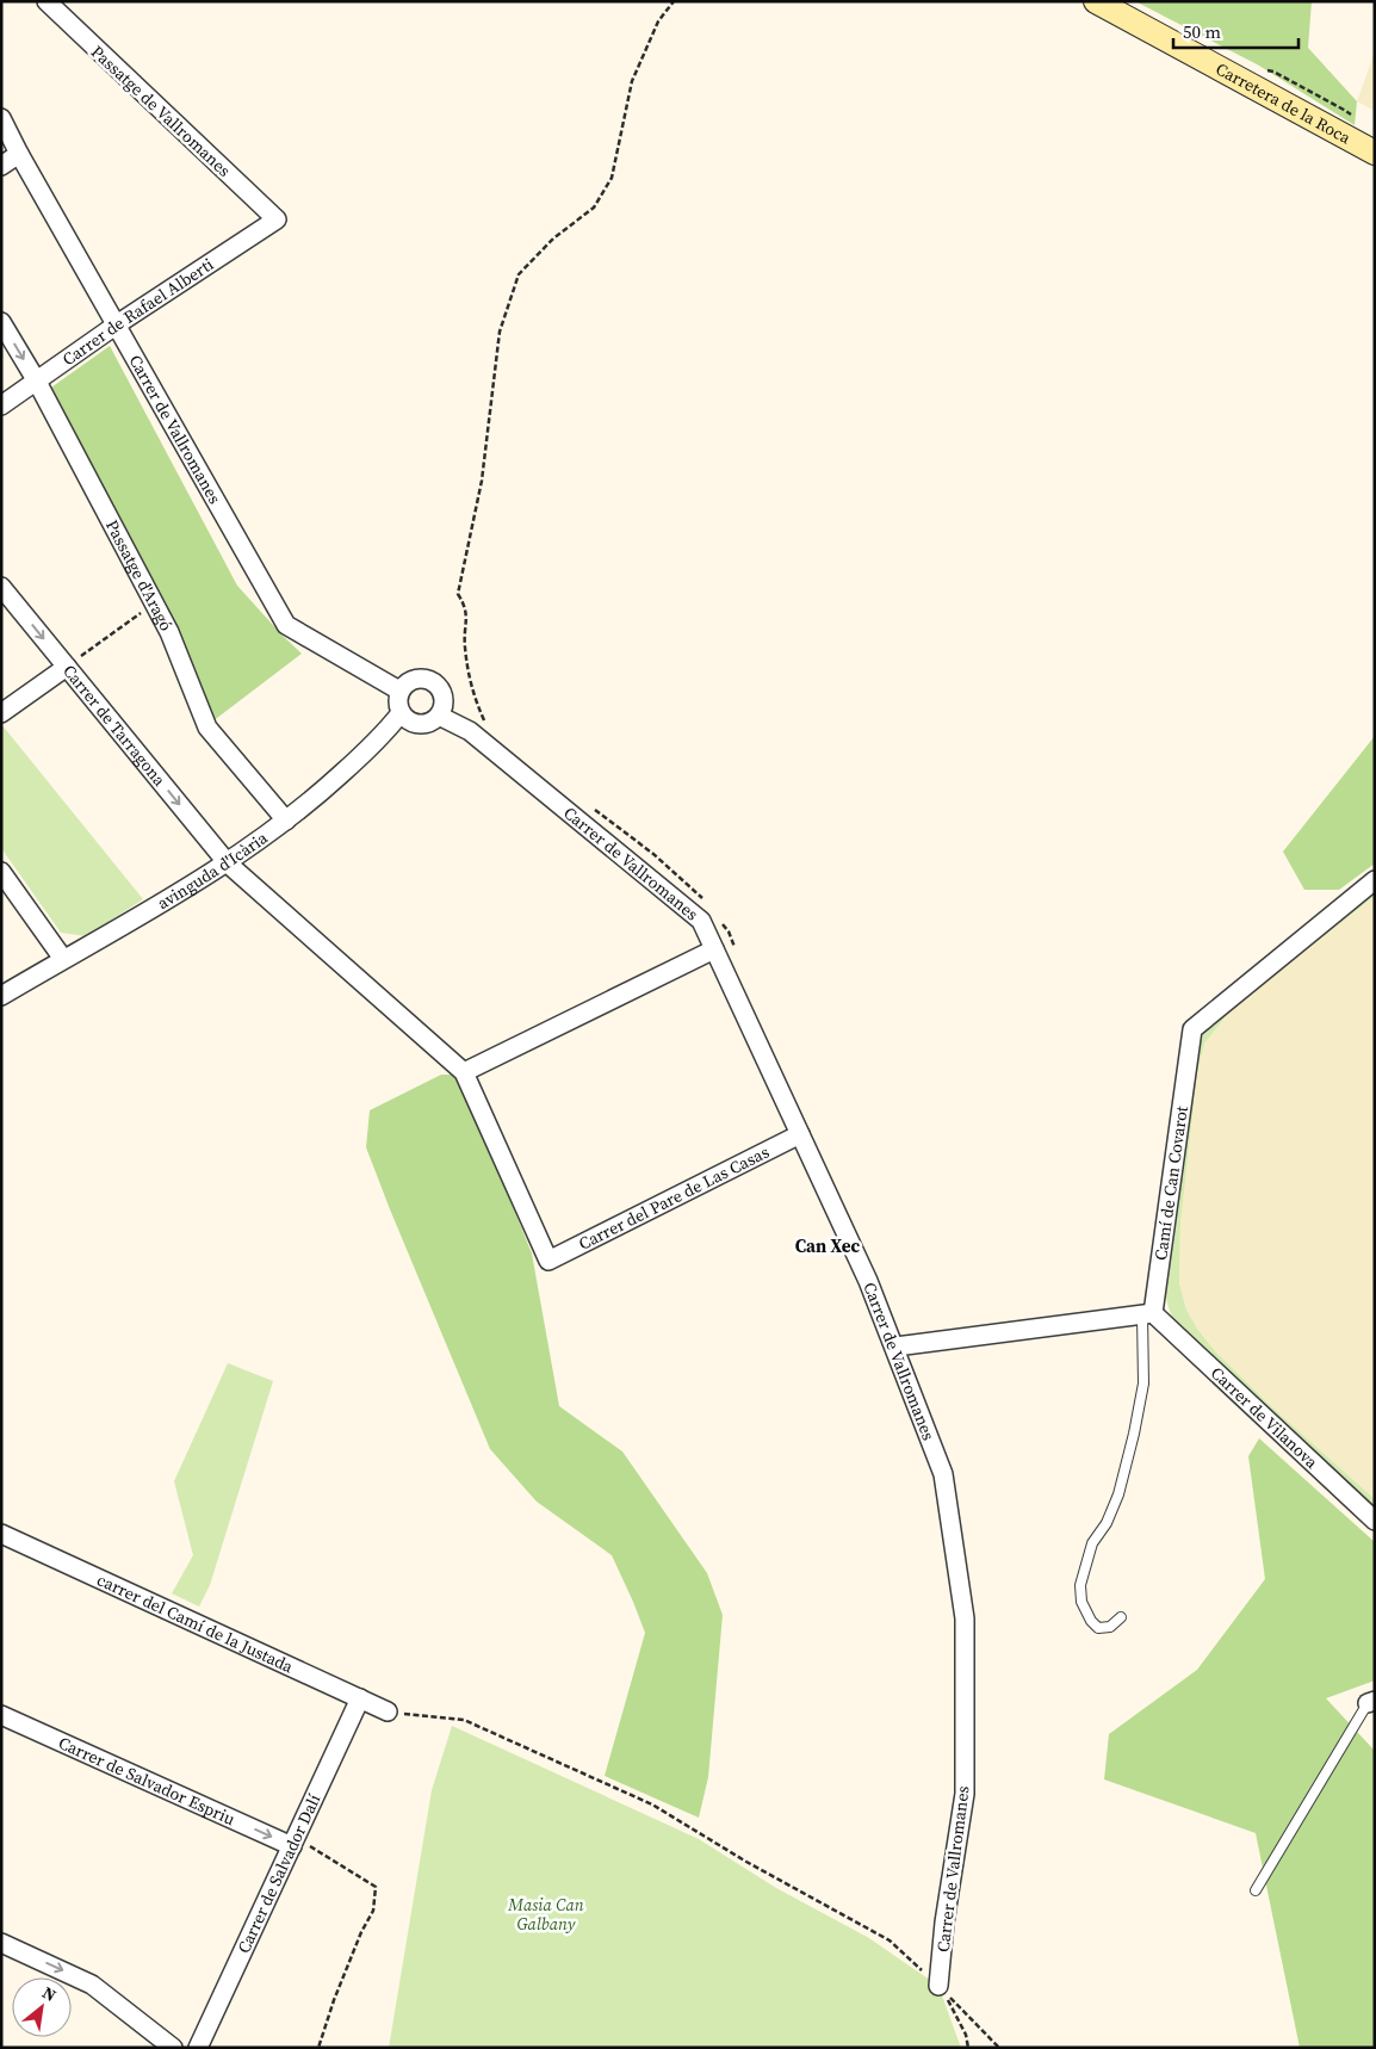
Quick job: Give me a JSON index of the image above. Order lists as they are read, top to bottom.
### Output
{
  "streets": {
    "street": [
      "Carretera de la Roca",
      "Passatge de Vallromanes",
      "Carrer de Rafael Alberti",
      "Carrer de Vallromanes",
      "Passatge d'Aragó",
      "Carrer de Tarragona",
      "avinguda d'Icària",
      "Camí de Can Covarot",
      "Carrer del Pare de Las Casas",
      "Carrer de Vilanova",
      "carrer del Camí de la Justada",
      "Carrer de Salvador Espriu",
      "Carrer de Salvador Dalí"
    ]
  },
  "crossings": [
    ["Passatge de Vallromanes", "Carrer de Rafael Alberti"],
    ["Carrer de Rafael Alberti", "Carrer de Vallromanes"],
    ["Carrer de Rafael Alberti", "Passatge d'Aragó"],
    ["Carrer de Vallromanes", "avinguda d'Icària"],
    ["Carrer de Vallromanes", "Carrer del Pare de Las Casas"],
    ["Passatge d'Aragó", "avinguda d'Icària"],
    ["Carrer de Tarragona", "avinguda d'Icària"],
    ["Carrer de Tarragona", "Carrer del Pare de Las Casas"],
    ["Camí de Can Covarot", "Carrer de Vilanova"],
    ["carrer del Camí de la Justada", "Carrer de Salvador Dalí"],
    ["Carrer de Salvador Espriu", "Carrer de Salvador Dalí"]
  ],
  "one_way": ["Carrer de Tarragona", "Carrer de Salvador Espriu"],
  "districts": ["Can Xec"],
  "parks": ["Masia Can Galbany"],
  "scale_bar": "50 m",
  "north": "top right"
}
